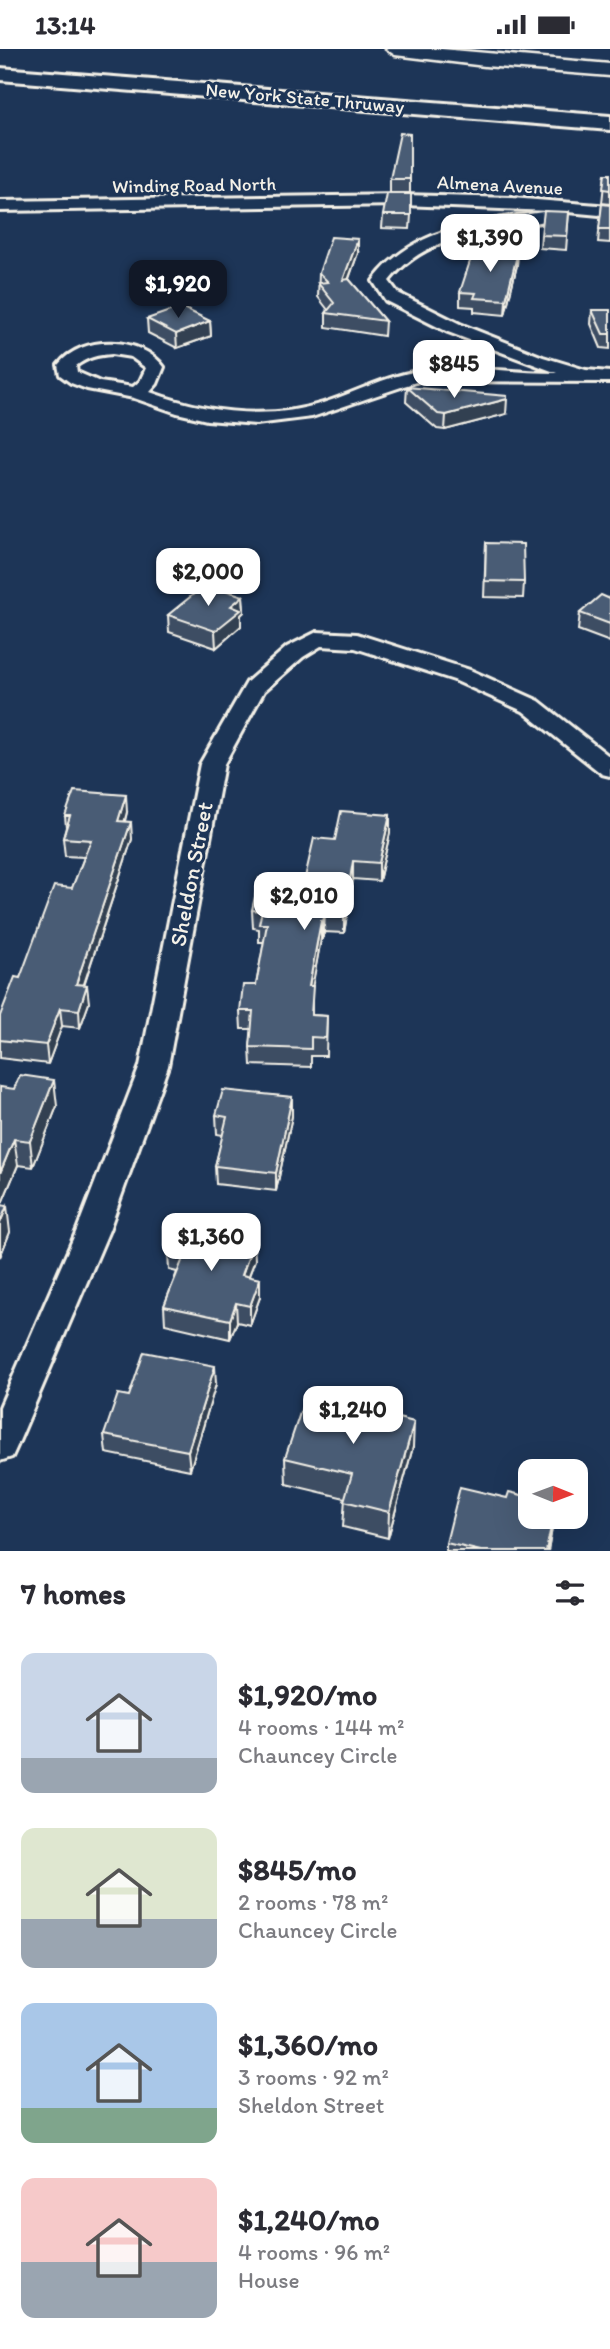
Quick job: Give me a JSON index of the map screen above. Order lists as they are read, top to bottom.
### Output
{
  "streets": {
    "highway": ["New York State Thruway"],
    "street": ["Winding Road North", "Almena Avenue", "Sheldon Street"]
  },
  "crossings": [
    ["Winding Road North", "Almena Avenue"]
  ],
  "north": "right",
  "page": {
    "status": "13:14",
    "price": [
      "$1,390",
      "$1,920",
      "$845",
      "$2,000",
      "$2,010",
      "$1,360",
      "$1,240"
    ],
    "heading": "7 homes",
    "list": [
      {
        "name": "$1,920/mo",
        "note": "4 rooms · 144 m² · Chauncey Circle"
      },
      {
        "name": "$845/mo",
        "note": "2 rooms · 78 m² · Chauncey Circle"
      },
      {
        "name": "$1,360/mo",
        "note": "3 rooms · 92 m² · Sheldon Street"
      },
      {
        "name": "$1,240/mo",
        "note": "4 rooms · 96 m² · House"
      }
    ]
  }
}
